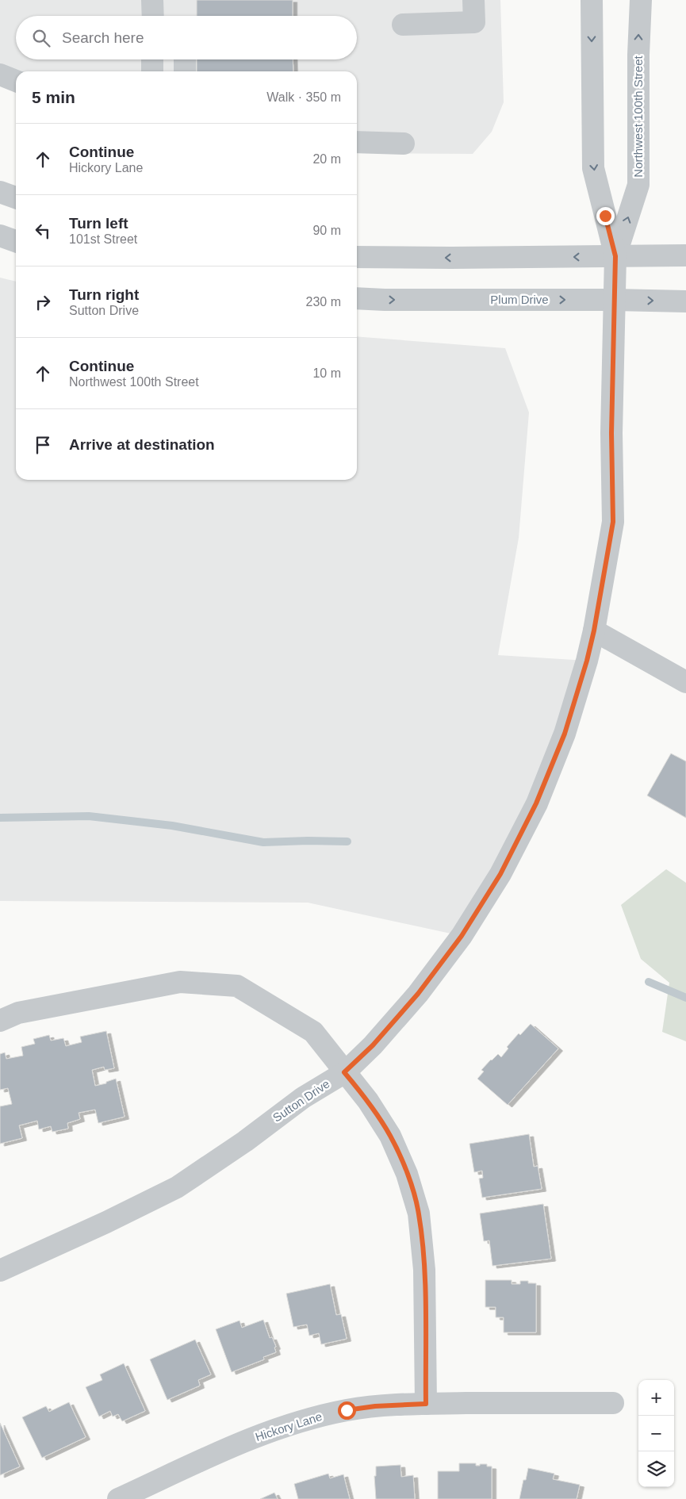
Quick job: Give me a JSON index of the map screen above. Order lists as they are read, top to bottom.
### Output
{
  "streets": {
    "street": [
      "Northwest 100th Street",
      "Plum Drive",
      "Sutton Drive",
      "Hickory Lane"
    ]
  },
  "crossings": [
    ["Northwest 100th Street", "Sutton Drive"],
    ["Plum Drive", "Sutton Drive"]
  ],
  "page": {
    "search": "Search here",
    "heading": ["5 min", "Walk · 350 m"],
    "list": [
      ["Continue", "Hickory Lane", "20 m"],
      ["Turn left", "101st Street", "90 m"],
      ["Turn right", "Sutton Drive", "230 m"],
      ["Continue", "Northwest 100th Street", "10 m"],
      "Arrive at destination"
    ],
    "map_buttons": ["+", "−"]
  }
}
